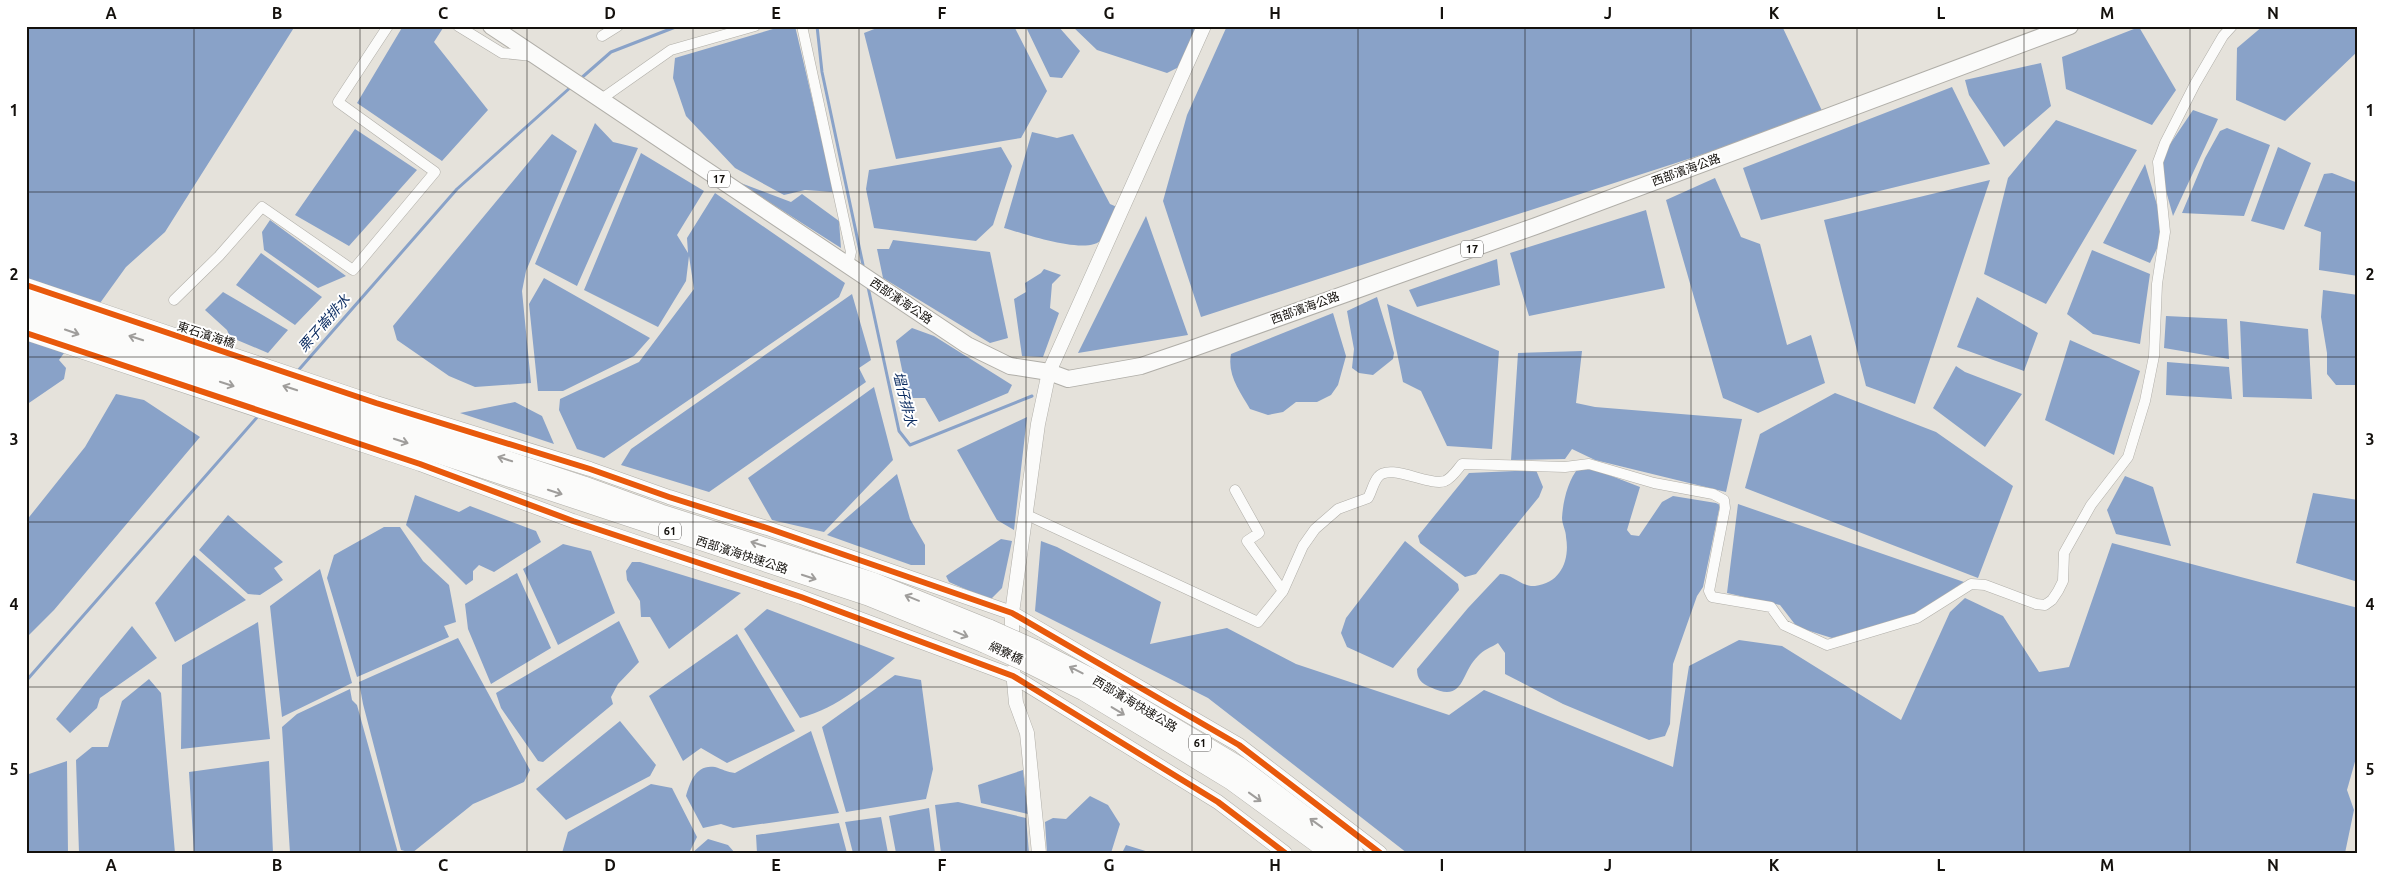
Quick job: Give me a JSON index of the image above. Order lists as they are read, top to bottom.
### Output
{
  "streets": {
    "highway": [
      "東石濱海橋",
      "61",
      "西部濱海快速公路",
      "網寮橋"
    ],
    "main road": ["西部濱海公路", "17"]
  },
  "crossings": [
    ["西部濱海公路", "17"],
    ["東石濱海橋", "西部濱海快速公路"],
    ["61", "西部濱海快速公路"],
    ["西部濱海快速公路", "網寮橋"]
  ],
  "water": ["栗子崙排水", "塭仔排水"],
  "grid": {
    "columns": [
      "A",
      "B",
      "C",
      "D",
      "E",
      "F",
      "G",
      "H",
      "I",
      "J",
      "K",
      "L",
      "M",
      "N"
    ],
    "rows": [
      "1",
      "2",
      "3",
      "4",
      "5"
    ]
  }
}
